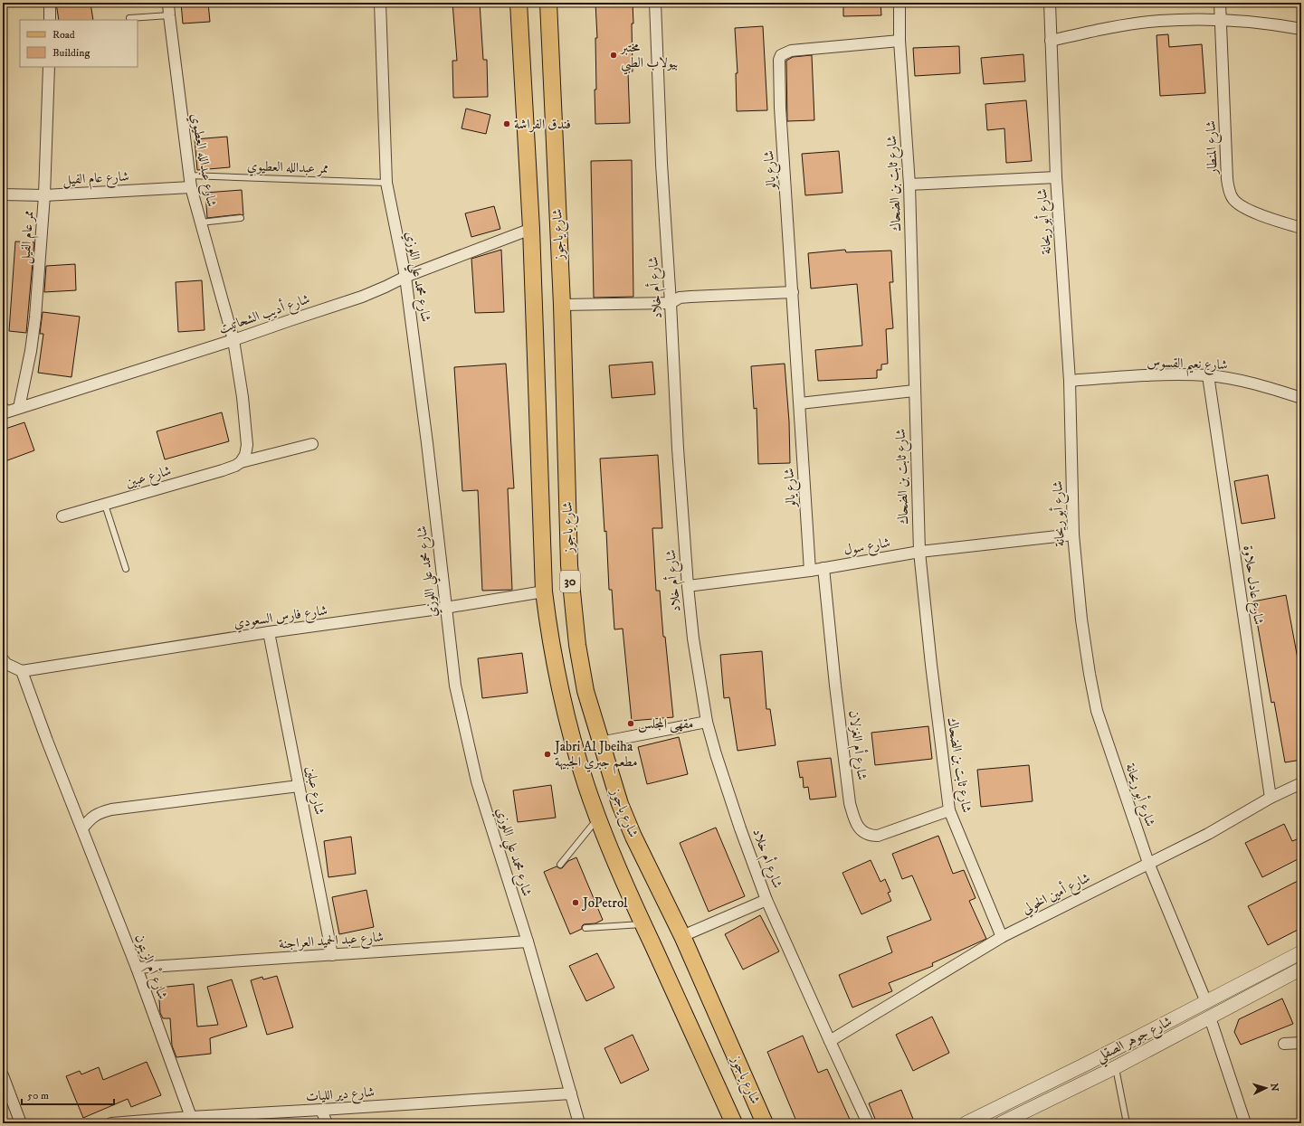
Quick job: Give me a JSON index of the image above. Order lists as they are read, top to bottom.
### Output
{
  "streets": {
    "main road": ["شارع ياجوز", "30"],
    "street": [
      "شارع المنطار",
      "شارع عبدالله العطيوي",
      "شارع يالو",
      "شارع عام الفيل",
      "شارع ثابت بن الضحاك",
      "شارع أبو ريحانة",
      "ممر عام الفيل",
      "شارع محمد علي اللوزي",
      "شارع أم خلاد",
      "شارع أديب الشحاتيت",
      "شارع نعيم القسوس",
      "شارع عبين",
      "شارع سول",
      "شارع عادل حلاوة",
      "شارع فارس السعودي",
      "شارع أم الغزلان",
      "شارع عبلين",
      "شارع أمين الخولي",
      "شارع عبد الحميد العراجنة",
      "شارع أم الزيتون",
      "شارع جوهر الصقلي",
      "شارع دير الليات"
    ],
    "lane": ["ممر عبدالله العطيوي"]
  },
  "crossings": [
    ["شارع عبدالله العطيوي", "ممر عبدالله العطيوي"],
    ["شارع عبدالله العطيوي", "شارع عام الفيل"],
    ["شارع عبدالله العطيوي", "شارع أديب الشحاتيت"],
    ["ممر عبدالله العطيوي", "شارع محمد علي اللوزي"],
    ["شارع يالو", "شارع ثابت بن الضحاك"],
    ["شارع يالو", "شارع سول"],
    ["شارع عام الفيل", "ممر عام الفيل"],
    ["شارع ثابت بن الضحاك", "شارع سول"],
    ["شارع ثابت بن الضحاك", "شارع أم الغزلان"],
    ["شارع ثابت بن الضحاك", "شارع أمين الخولي"],
    ["شارع أبو ريحانة", "شارع نعيم القسوس"],
    ["شارع أبو ريحانة", "شارع سول"],
    ["شارع أبو ريحانة", "شارع أمين الخولي"],
    ["شارع أبو ريحانة", "شارع جوهر الصقلي"],
    ["شارع ياجوز", "شارع أديب الشحاتيت"],
    ["شارع ياجوز", "شارع فارس السعودي"],
    ["ممر عام الفيل", "شارع أديب الشحاتيت"],
    ["شارع محمد علي اللوزي", "شارع أديب الشحاتيت"],
    ["شارع محمد علي اللوزي", "شارع فارس السعودي"],
    ["شارع محمد علي اللوزي", "شارع عبد الحميد العراجنة"],
    ["شارع محمد علي اللوزي", "شارع دير الليات"],
    ["شارع أم خلاد", "شارع سول"],
    ["شارع أم خلاد", "شارع أمين الخولي"],
    ["شارع نعيم القسوس", "شارع عادل حلاوة"],
    ["شارع سول", "شارع أم الغزلان"],
    ["شارع عادل حلاوة", "شارع أمين الخولي"],
    ["شارع فارس السعودي", "شارع عبلين"],
    ["شارع فارس السعودي", "شارع أم الزيتون"],
    ["شارع عبلين", "شارع عبد الحميد العراجنة"],
    ["شارع عبد الحميد العراجنة", "شارع أم الزيتون"],
    ["شارع أم الزيتون", "شارع دير الليات"]
  ],
  "places": [
    "مختبر بيولاب الطبي",
    "فندق الفراشة",
    "مقهى المجلس",
    "Jabri Al Jbeiha مطعم جبري الجبيهة",
    "JoPetrol"
  ],
  "legend": ["Road", "Building"],
  "scale_bar": "50 m",
  "north": "right"
}
